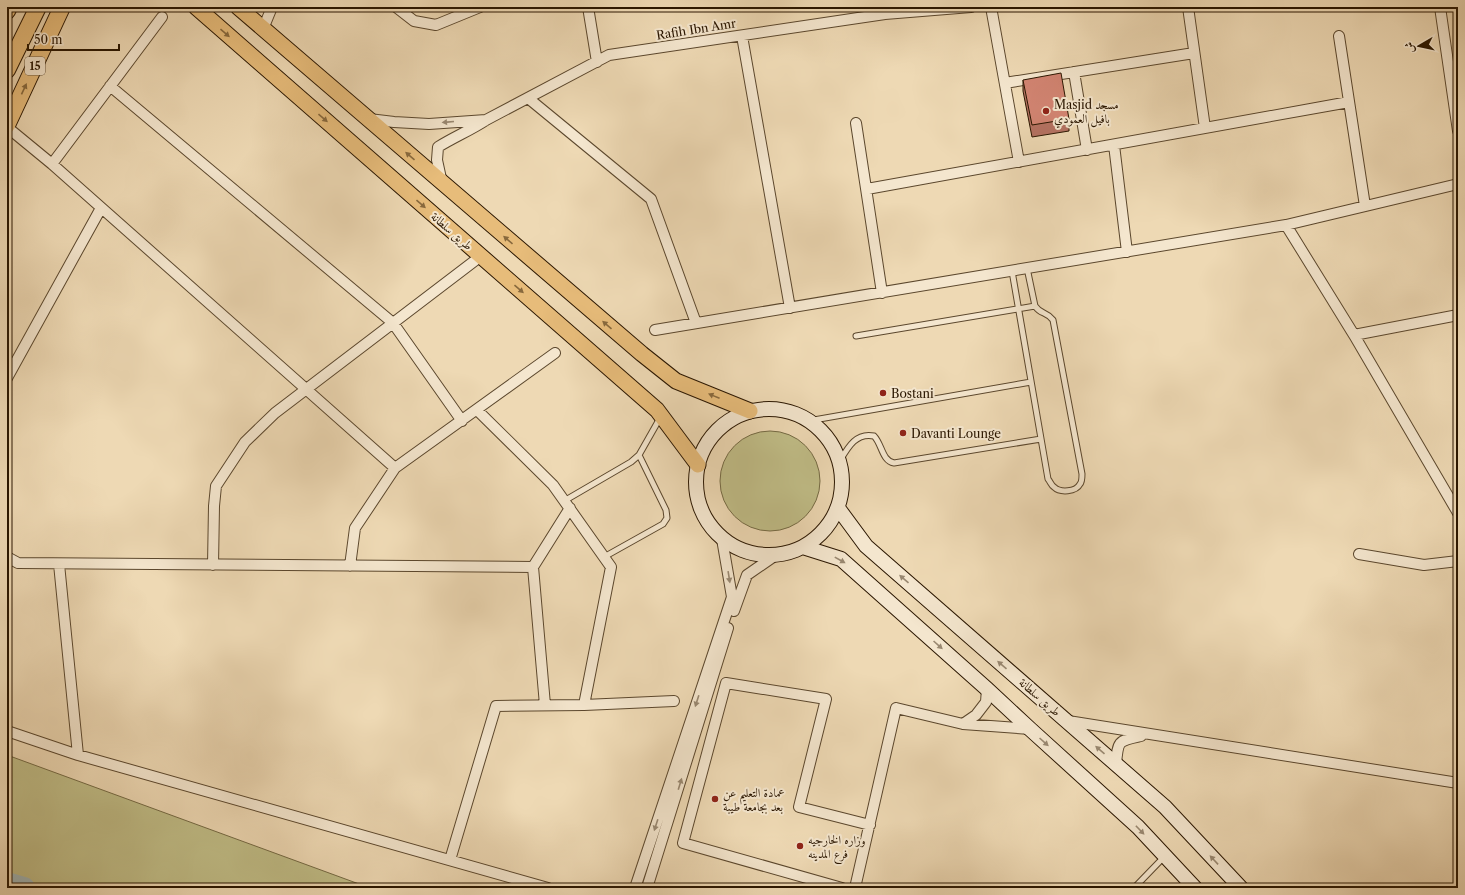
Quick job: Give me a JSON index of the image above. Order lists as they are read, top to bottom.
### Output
{
  "streets": {
    "highway": ["15"],
    "main road": ["طريق سلطانة"],
    "street": ["Rafih Ibn Amr"]
  },
  "places": [
    "Masjid مسجد بافيل العمودي",
    "Bostani",
    "Davanti Lounge",
    "عمادة التعليم عن بعد بجامعة طيبة",
    "وزاره الخارجيه فرع المدينه"
  ],
  "scale_bar": "50 m",
  "north": "left"
}
